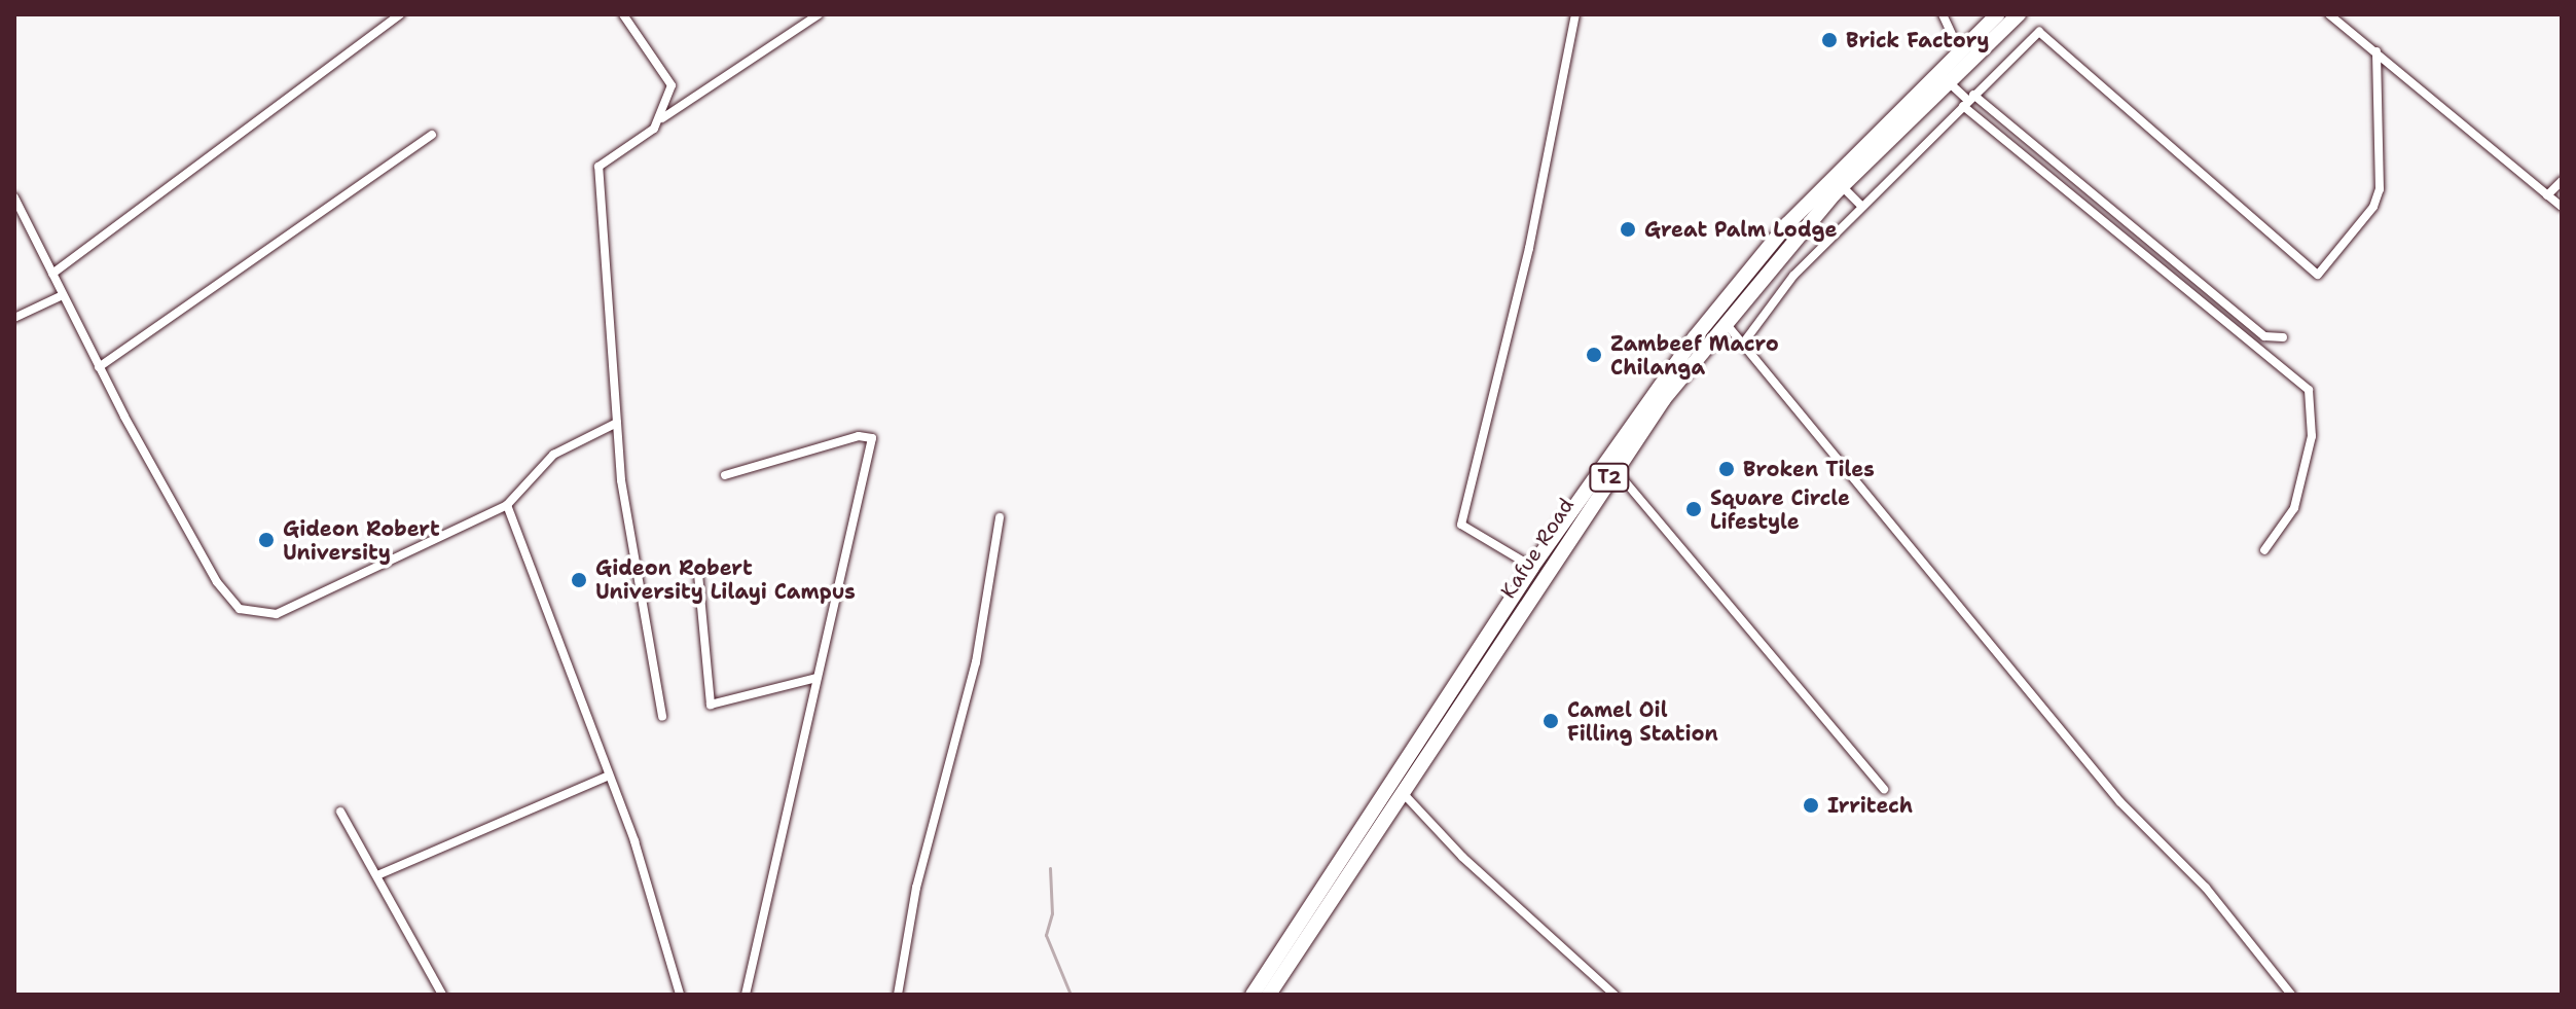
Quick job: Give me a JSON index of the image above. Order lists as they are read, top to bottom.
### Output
{
  "streets": {
    "highway": ["T2", "Kafue Road"]
  },
  "places": [
    "Brick Factory",
    "Great Palm Lodge",
    "Zambeef Macro Chilanga",
    "Broken Tiles",
    "Square Circle Lifestyle",
    "Gideon Robert University",
    "Gideon Robert University Lilayi Campus",
    "Camel Oil Filling Station",
    "Irritech"
  ]
}
